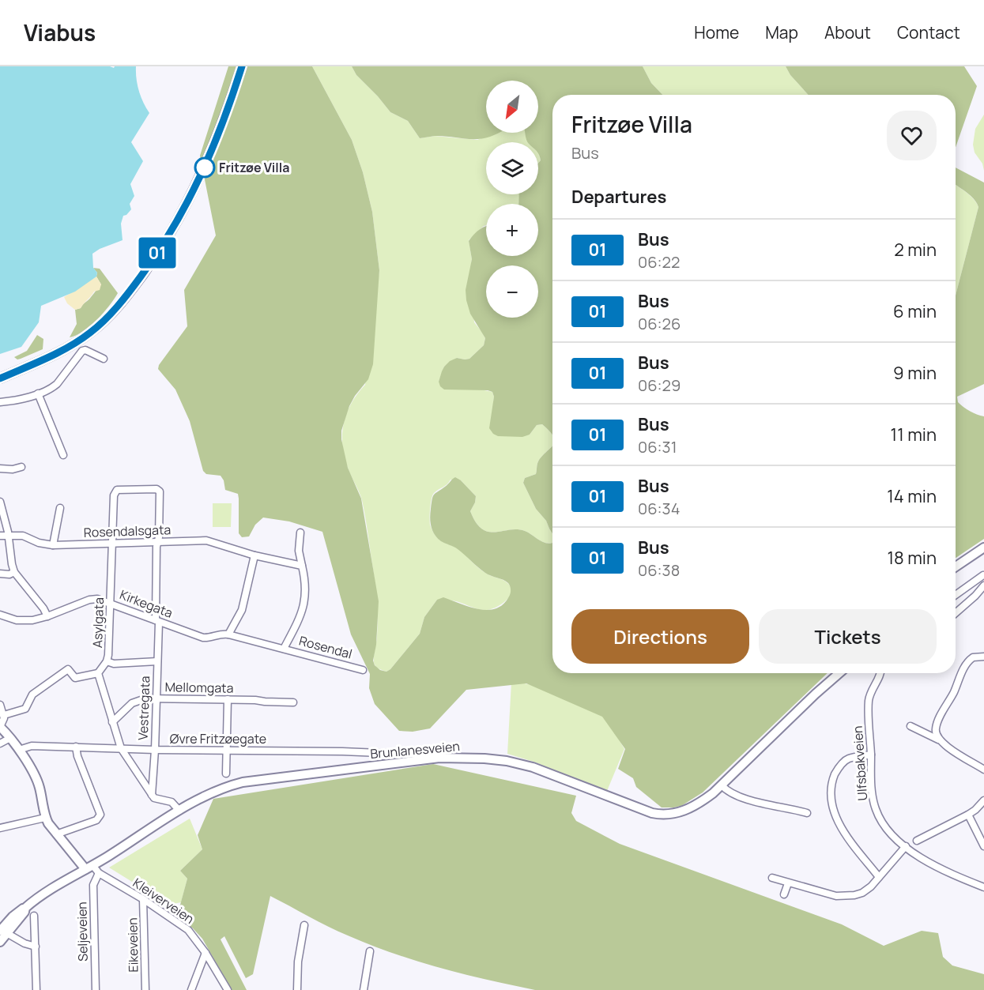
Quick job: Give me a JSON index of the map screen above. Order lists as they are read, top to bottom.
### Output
{
  "streets": {
    "main road": ["Brunlanesveien"],
    "street": [
      "Rosendalsgata",
      "Kirkegata",
      "Asylgata",
      "Rosendal",
      "Mellomgata",
      "Vestregata",
      "Øvre Fritzøegate",
      "Ulfsbakveien",
      "Kleiverveien",
      "Seljeveien",
      "Eikeveien"
    ]
  },
  "crossings": [
    ["Rosendalsgata", "Asylgata"],
    ["Rosendalsgata", "Vestregata"],
    ["Kirkegata", "Asylgata"],
    ["Kirkegata", "Rosendal"],
    ["Kirkegata", "Vestregata"],
    ["Asylgata", "Vestregata"],
    ["Mellomgata", "Vestregata"],
    ["Vestregata", "Øvre Fritzøegate"],
    ["Brunlanesveien", "Kleiverveien"],
    ["Kleiverveien", "Seljeveien"],
    ["Kleiverveien", "Eikeveien"]
  ],
  "places": ["Fritzøe Villa"],
  "lines": ["bus line 01"],
  "north": "bottom left",
  "page": {
    "header": "Viabus",
    "nav": [
      "Home",
      "Map",
      "About",
      "Contact"
    ],
    "on_map": "01",
    "map_buttons": ["+", "−"],
    "heading": [
      ["Fritzøe Villa", "Bus"],
      "Departures"
    ],
    "list": [
      {
        "mark": "01",
        "name": "Bus",
        "note": "06:22",
        "value": "2 min"
      },
      {
        "mark": "01",
        "name": "Bus",
        "note": "06:26",
        "value": "6 min"
      },
      {
        "mark": "01",
        "name": "Bus",
        "note": "06:29",
        "value": "9 min"
      },
      {
        "mark": "01",
        "name": "Bus",
        "note": "06:31",
        "value": "11 min"
      },
      {
        "mark": "01",
        "name": "Bus",
        "note": "06:34",
        "value": "14 min"
      },
      {
        "mark": "01",
        "name": "Bus",
        "note": "06:38",
        "value": "18 min"
      }
    ],
    "buttons": ["Directions", "Tickets"]
  }
}
